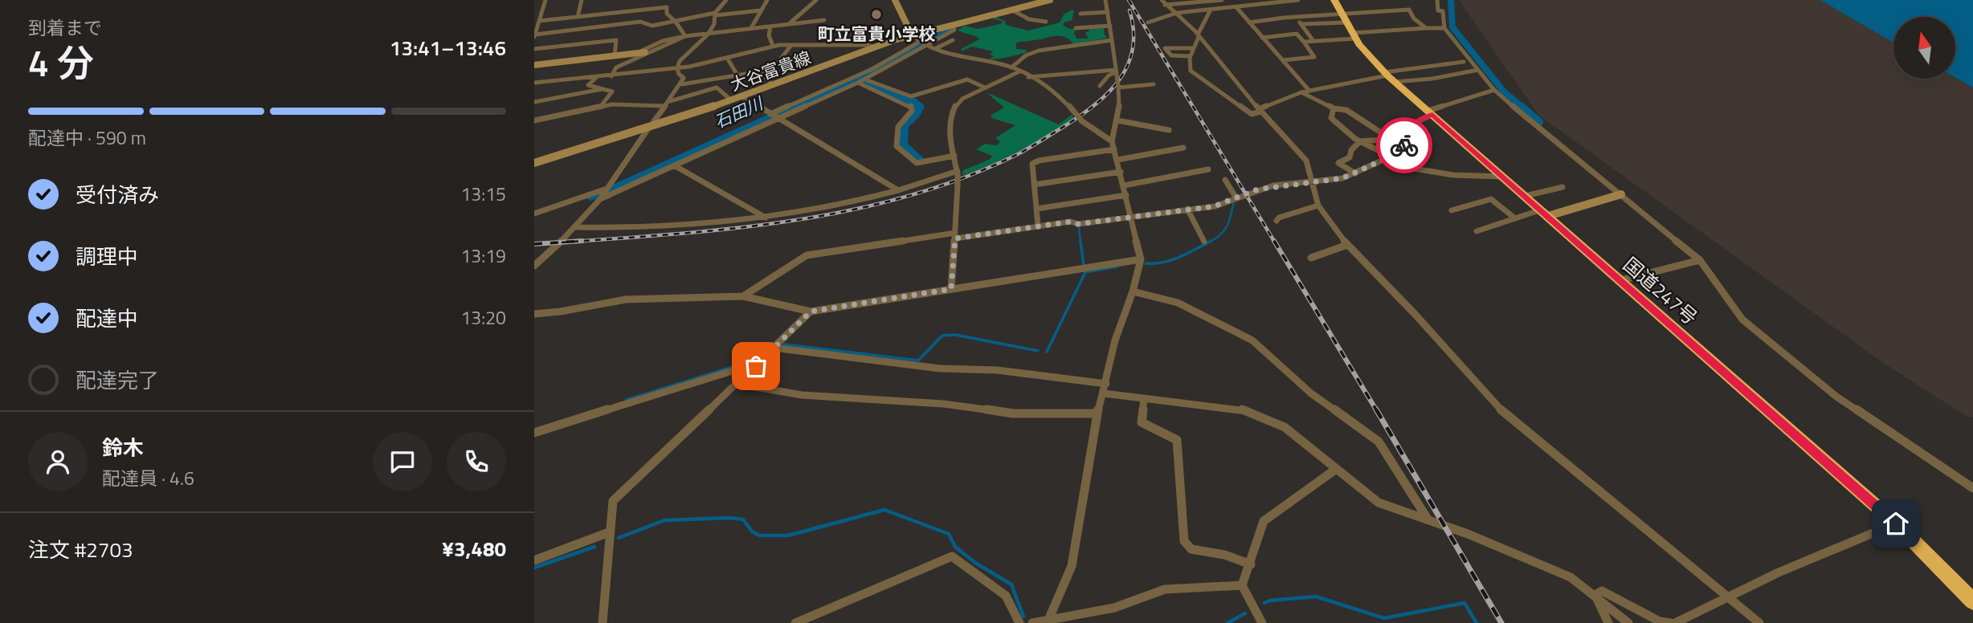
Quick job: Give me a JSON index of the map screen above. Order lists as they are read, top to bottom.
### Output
{
  "streets": {
    "highway": ["国道247号"],
    "main road": ["大谷富貴線"]
  },
  "water": ["石田川"],
  "places": ["町立富貴小学校"],
  "north": "top",
  "page": {
    "heading": ["4 分", "到着まで", "13:41–13:46"],
    "panel": [
      "鈴木",
      "配達員 · 4.6",
      "注文 #2703",
      "¥3,480"
    ],
    "bar": "配達中 · 590 m",
    "list": [
      ["受付済み", "13:15"],
      ["調理中", "13:19"],
      ["配達中", "13:20"],
      "配達完了"
    ]
  }
}
